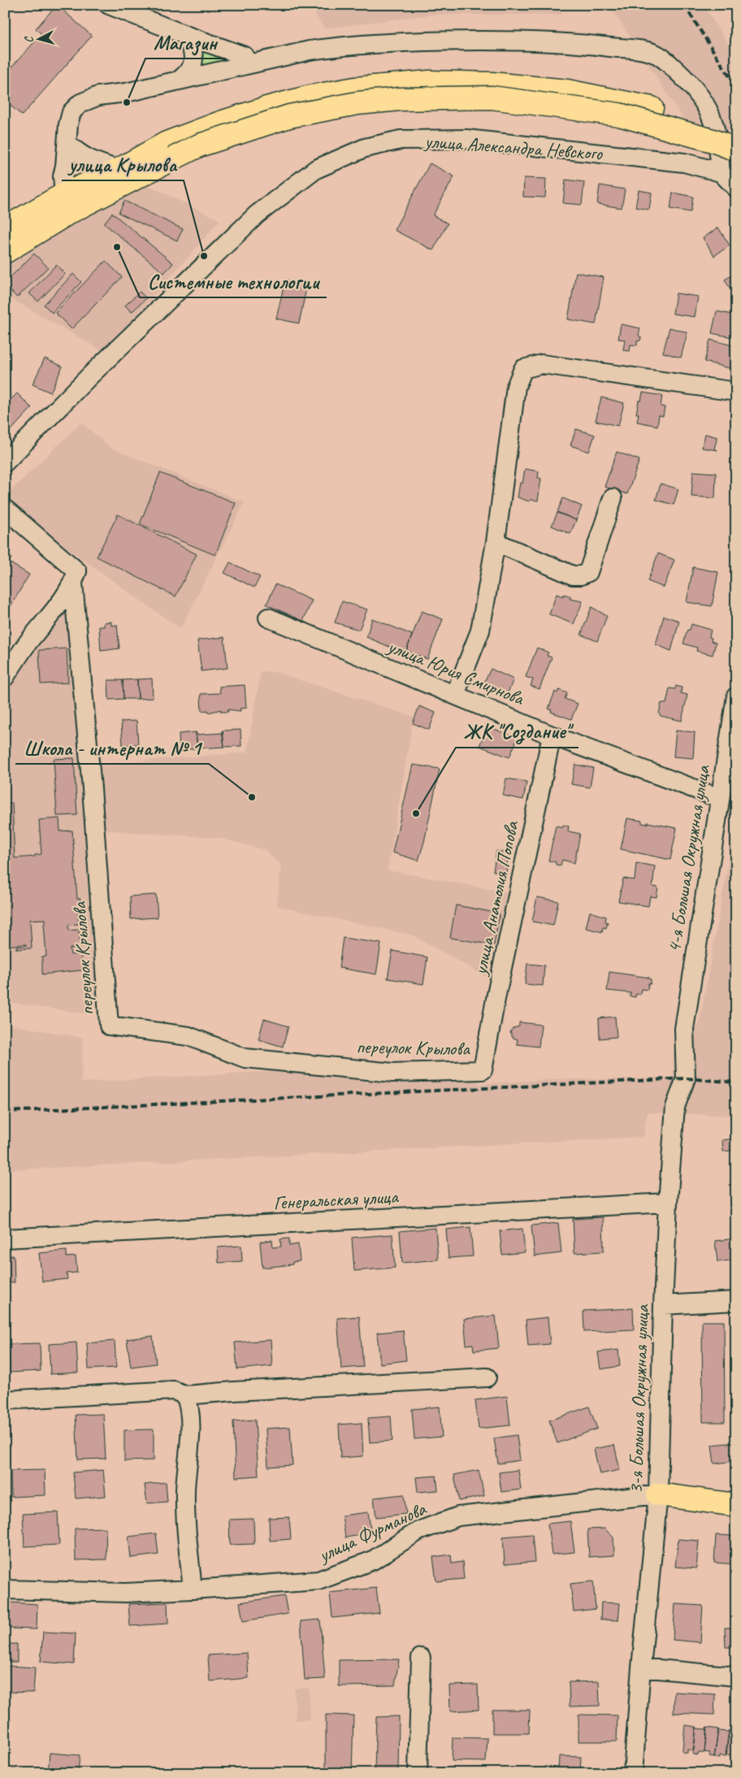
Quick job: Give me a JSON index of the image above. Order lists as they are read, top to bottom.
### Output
{
  "streets": {
    "street": [
      "улица Александра Невского",
      "улица Юрия Смирнова",
      "4-я Большая Окружная улица",
      "улица Анатолия Попова",
      "переулок Крылова",
      "Генеральская улица",
      "3-я Большая Окружная улица",
      "улица Фурманова"
    ]
  },
  "crossings": [
    ["улица Юрия Смирнова", "4-я Большая Окружная улица"],
    ["улица Юрия Смирнова", "улица Анатолия Попова"],
    ["4-я Большая Окружная улица", "3-я Большая Окружная улица"],
    ["улица Анатолия Попова", "переулок Крылова"],
    ["Генеральская улица", "3-я Большая Окружная улица"],
    ["3-я Большая Окружная улица", "улица Фурманова"]
  ],
  "places": [
    "Магазин",
    "Системные технологии",
    "улица Крылова",
    "Школа - интернат № 1",
    "ЖК \"Создание\""
  ],
  "north": "left"
}
